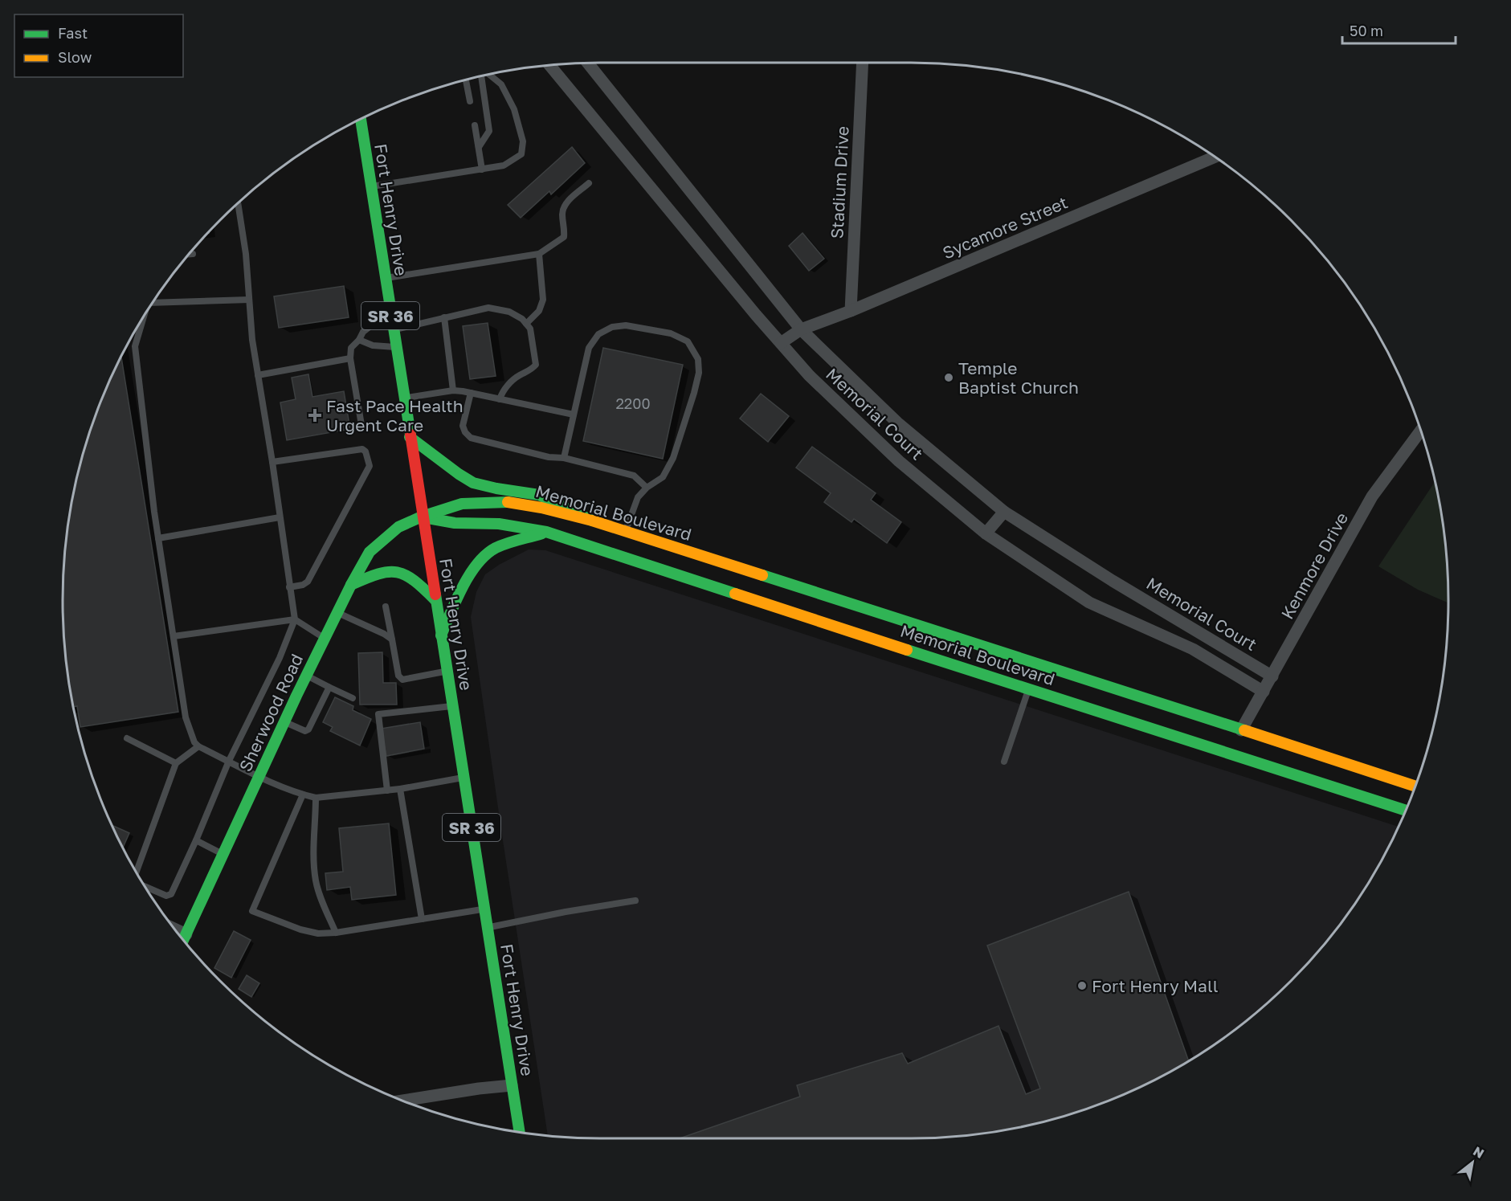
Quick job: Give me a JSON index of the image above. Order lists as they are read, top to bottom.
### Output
{
  "streets": {
    "main road": [
      "Fort Henry Drive",
      "SR 36",
      "Memorial Boulevard",
      "Sherwood Road"
    ],
    "street": [
      "Stadium Drive",
      "Sycamore Street",
      "Memorial Court",
      "Kenmore Drive"
    ]
  },
  "crossings": [
    ["Stadium Drive", "Sycamore Street"],
    ["Fort Henry Drive", "Memorial Boulevard"],
    ["Fort Henry Drive", "Sherwood Road"],
    ["Sycamore Street", "Memorial Court"],
    ["Memorial Court", "Kenmore Drive"],
    ["Memorial Boulevard", "Kenmore Drive"],
    ["Memorial Boulevard", "Sherwood Road"]
  ],
  "places": {
    "other": ["Temple Baptist Church", "Fort Henry Mall"],
    "health": ["Fast Pace Health Urgent Care"]
  },
  "house_numbers": ["2200"],
  "legend": ["Fast", "Slow"],
  "scale_bar": "50 m",
  "north": "top right"
}
